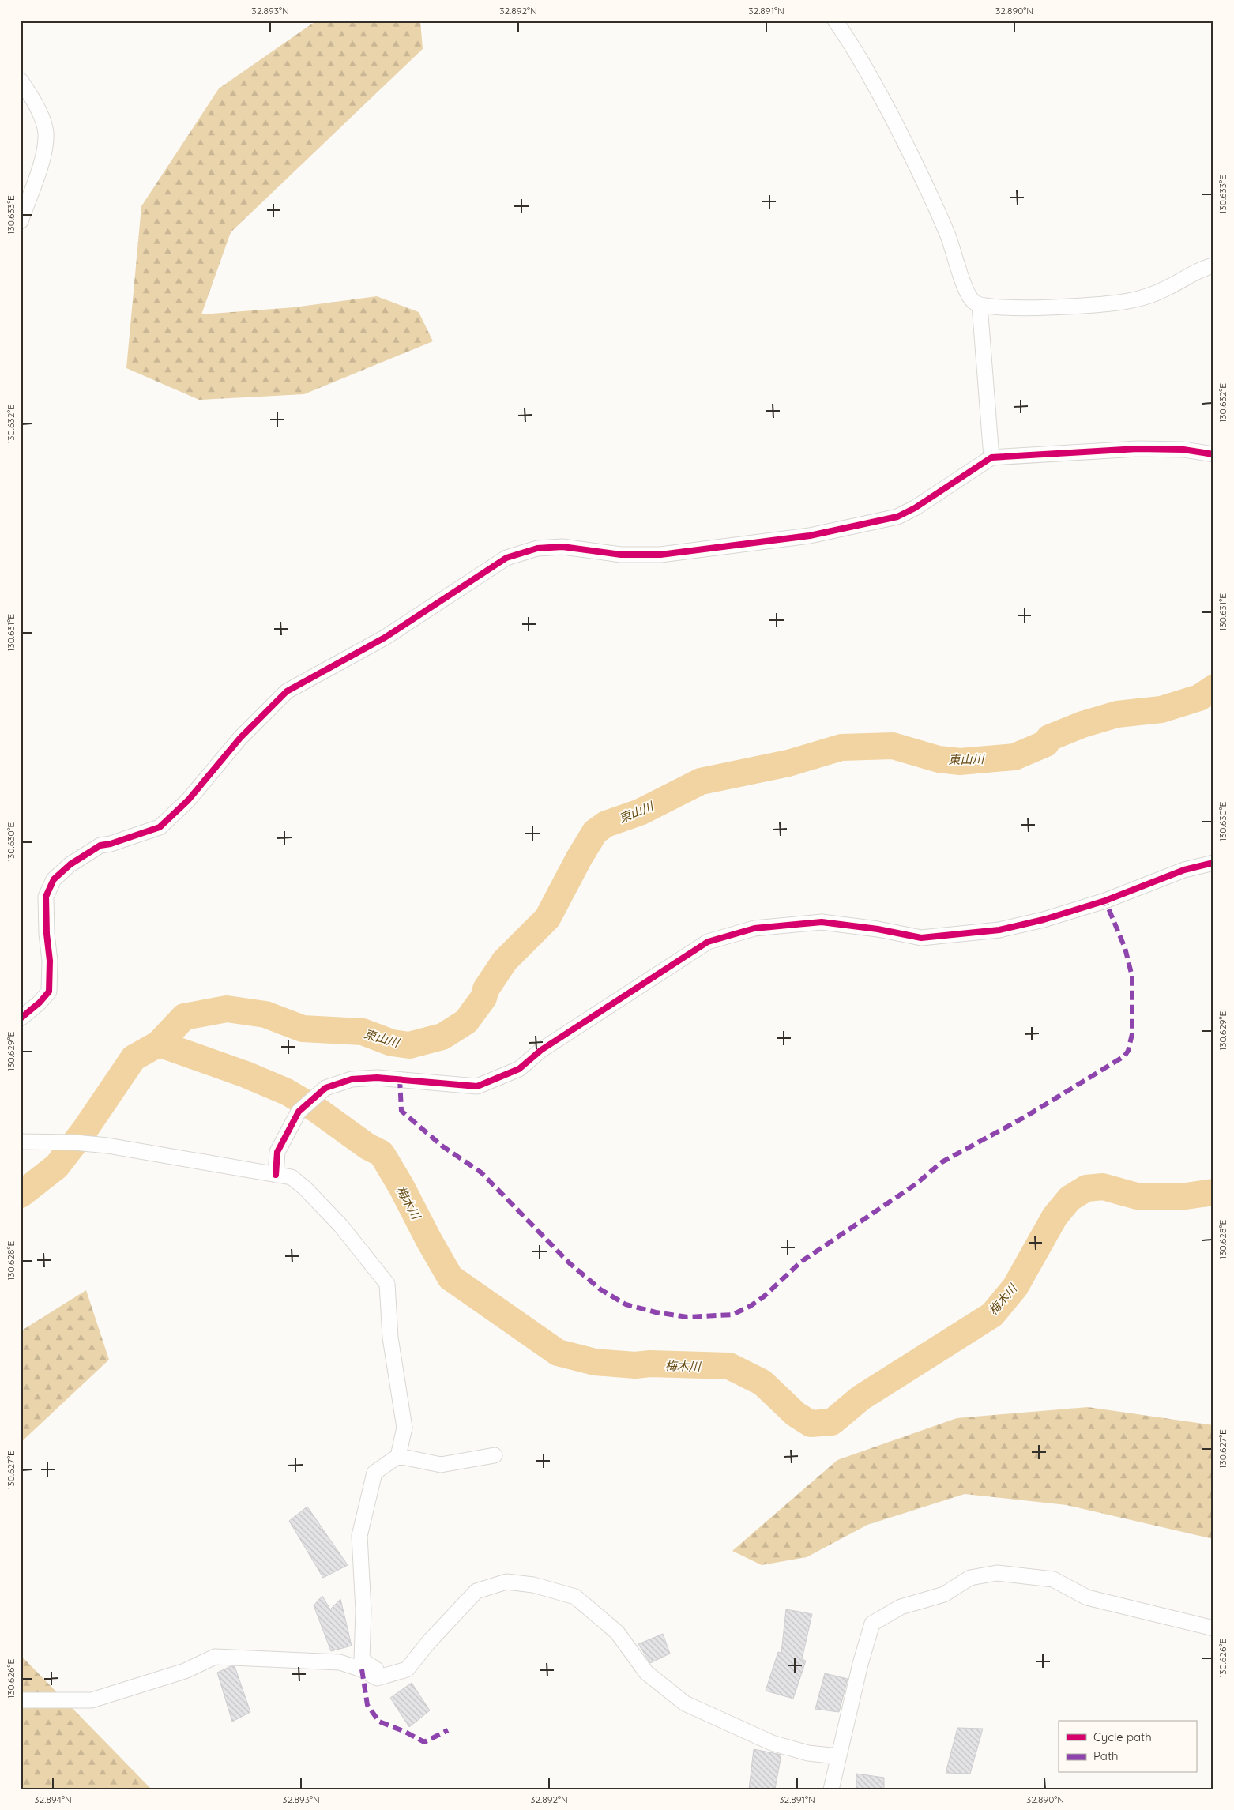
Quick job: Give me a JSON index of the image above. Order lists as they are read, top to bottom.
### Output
{
  "water": ["東山川", "梅木川"],
  "legend": ["Cycle path", "Path"],
  "coordinates": [
    "32.893°N",
    "32.892°N",
    "32.891°N",
    "32.890°N",
    "130.633°E",
    "130.632°E",
    "130.631°E",
    "130.630°E",
    "130.629°E",
    "130.628°E",
    "130.627°E",
    "130.626°E",
    "32.894°N"
  ]
}
